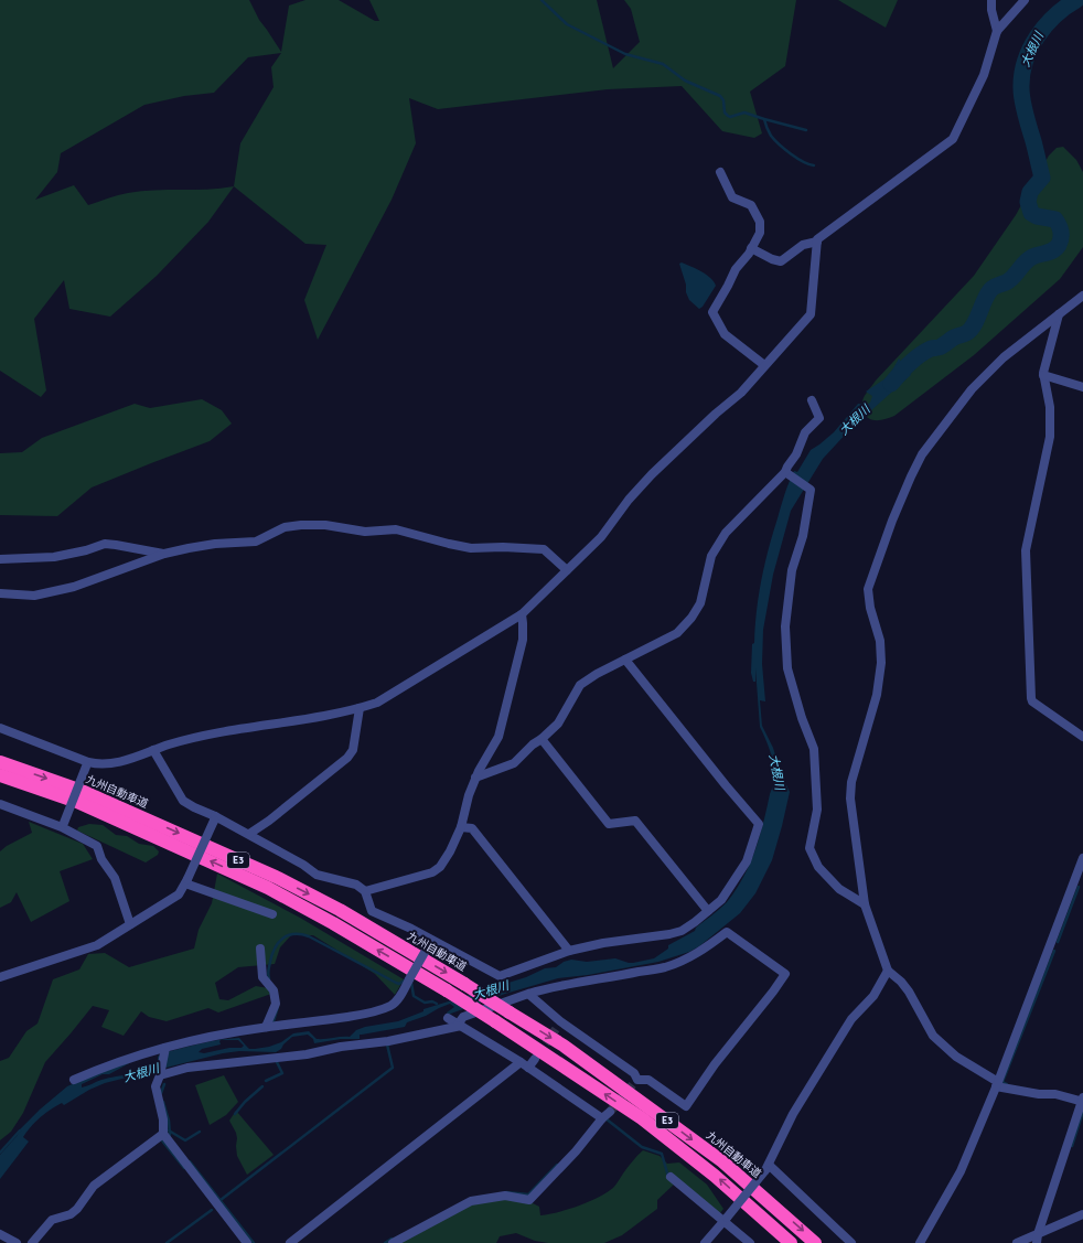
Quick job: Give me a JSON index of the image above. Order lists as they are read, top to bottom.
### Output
{
  "streets": {
    "highway": ["九州自動車道", "E3"]
  },
  "water": ["大根川"]
}
